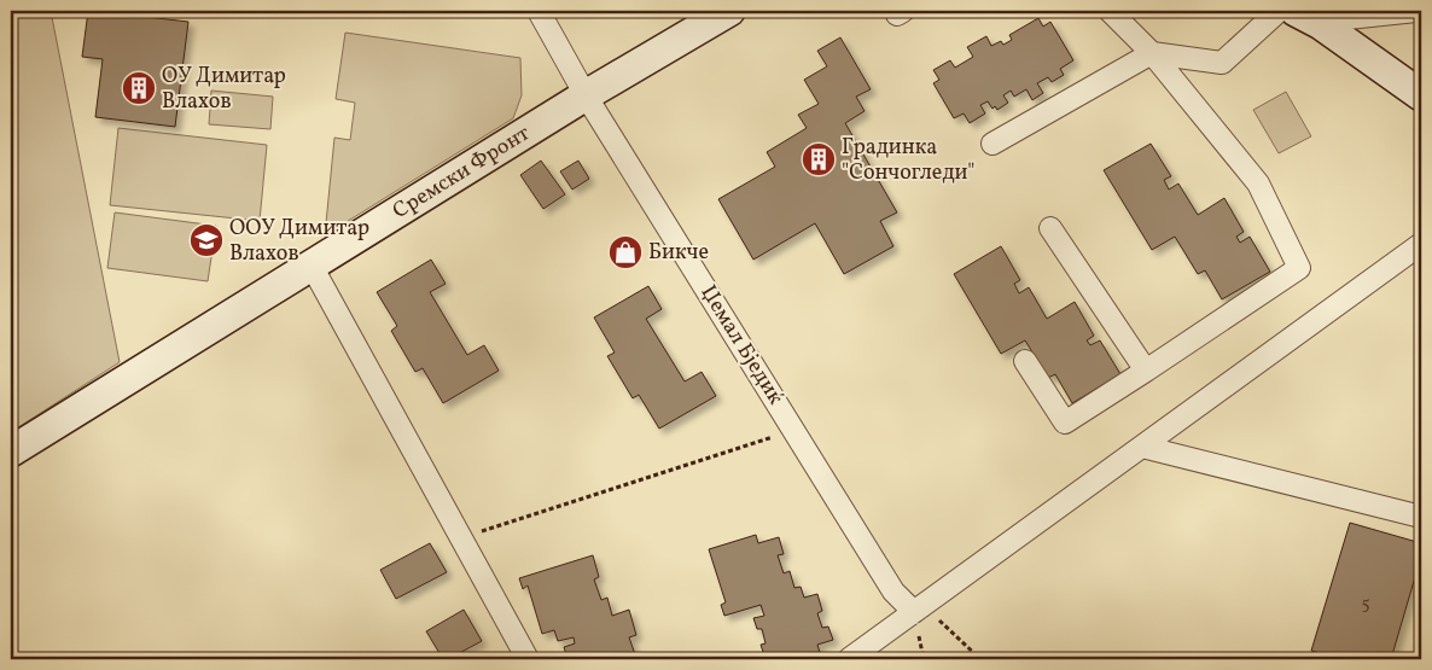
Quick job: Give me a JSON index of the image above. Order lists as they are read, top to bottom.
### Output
{
  "streets": {
    "street": ["Сремски Фронт", "Џемал Бједиќ"]
  },
  "crossings": [
    ["Сремски Фронт", "Џемал Бједиќ"]
  ],
  "places": {
    "building": ["ОУ Димитар Влахов", "Градинка \"Сончогледи\""],
    "school or university": ["ООУ Димитар Влахов"],
    "shop": ["Бикче"]
  },
  "house_numbers": ["5"]
}
